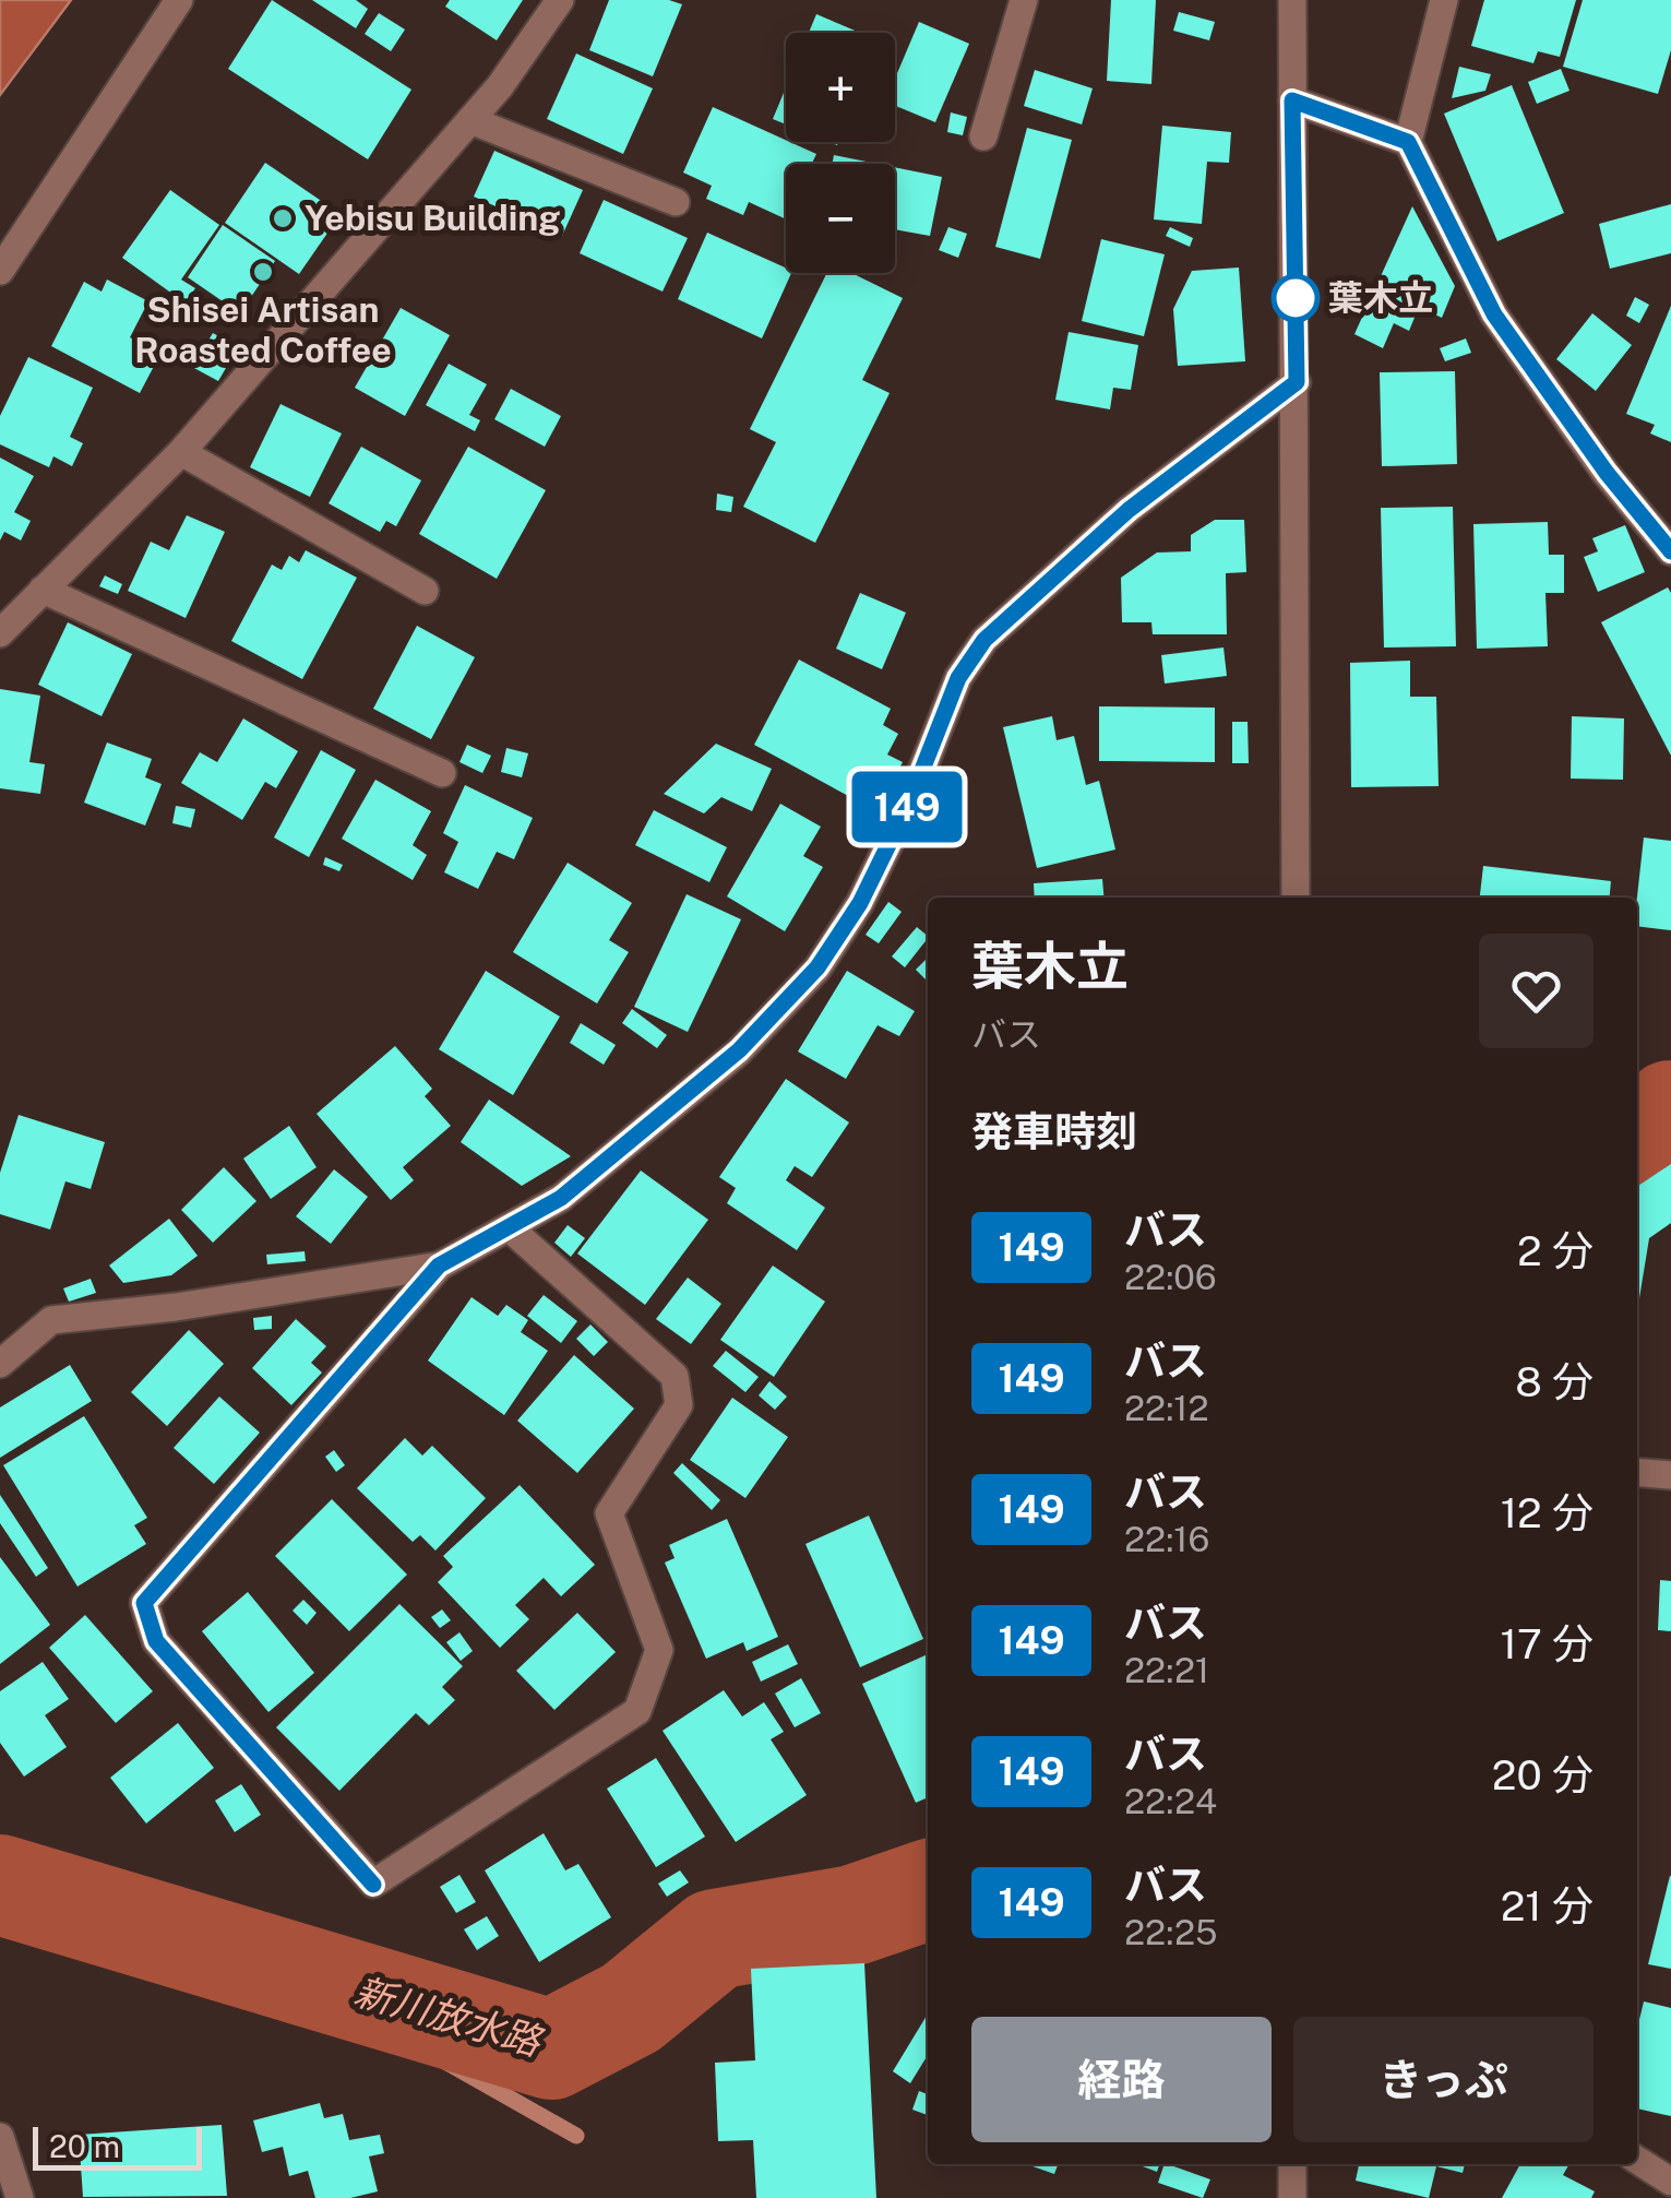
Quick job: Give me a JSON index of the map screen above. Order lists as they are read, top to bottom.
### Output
{
  "water": ["新川放水路"],
  "places": ["Yebisu Building", "Shisei Artisan Roasted Coffee", "葉木立"],
  "lines": ["bus line 149"],
  "scale_bar": "20 m",
  "page": {
    "on_map": "149",
    "map_buttons": ["+", "−"],
    "heading": [
      ["葉木立", "バス"],
      "発車時刻"
    ],
    "list": [
      {
        "mark": "149",
        "name": "バス",
        "note": "22:06",
        "value": "2 分"
      },
      {
        "mark": "149",
        "name": "バス",
        "note": "22:12",
        "value": "8 分"
      },
      {
        "mark": "149",
        "name": "バス",
        "note": "22:16",
        "value": "12 分"
      },
      {
        "mark": "149",
        "name": "バス",
        "note": "22:21",
        "value": "17 分"
      },
      {
        "mark": "149",
        "name": "バス",
        "note": "22:24",
        "value": "20 分"
      },
      {
        "mark": "149",
        "name": "バス",
        "note": "22:25",
        "value": "21 分"
      }
    ],
    "buttons": ["経路", "きっぷ"],
    "scale": "20 m"
  }
}
